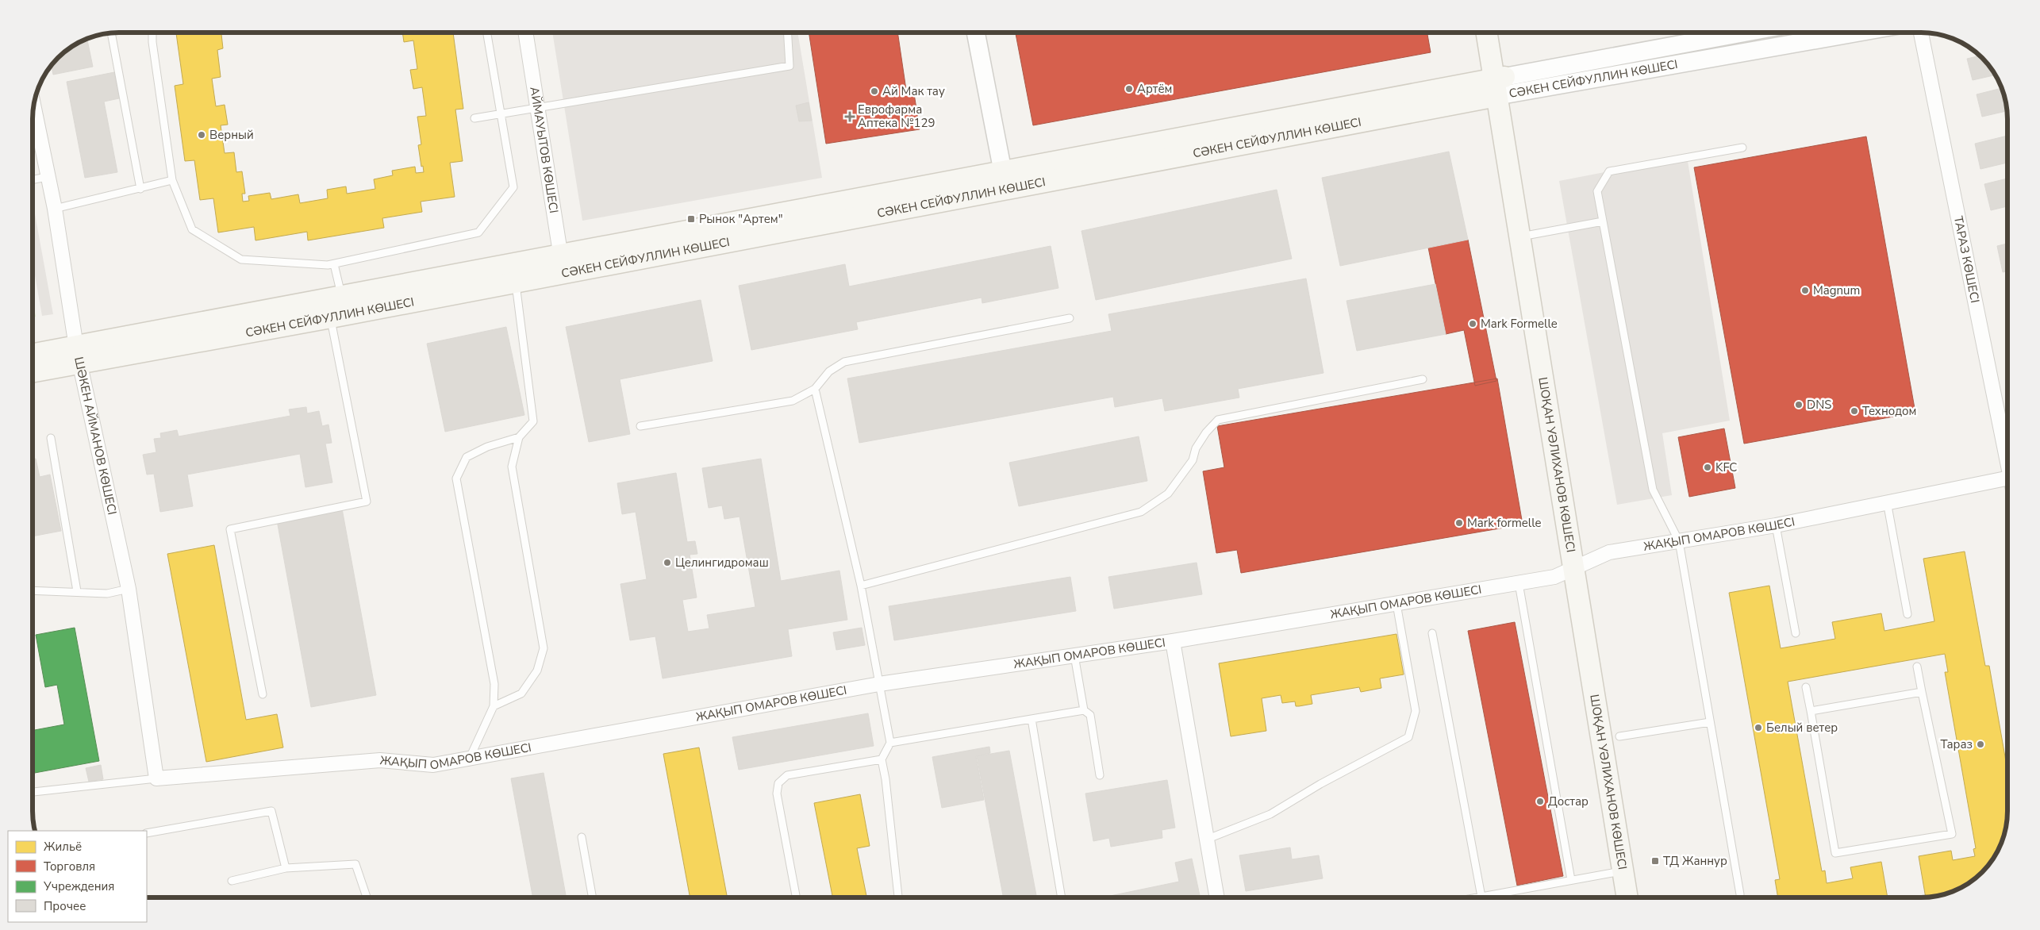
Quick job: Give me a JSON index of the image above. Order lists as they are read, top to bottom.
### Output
{
  "streets": {
    "main road": ["СӘКЕН СЕЙФУЛЛИН КӨШЕСІ", "ШОҚАН УӘЛИХАНОВ КӨШЕСІ"],
    "street": [
      "АЙМАУЫТОВ КӨШЕСІ",
      "ТАРАЗ КӨШЕСІ",
      "ШӘКЕН АЙМАНОВ КӨШЕСІ",
      "ЖАҚЫП ОМАРОВ КӨШЕСІ"
    ]
  },
  "crossings": [
    ["СӘКЕН СЕЙФУЛЛИН КӨШЕСІ", "АЙМАУЫТОВ КӨШЕСІ"],
    ["СӘКЕН СЕЙФУЛЛИН КӨШЕСІ", "ШӘКЕН АЙМАНОВ КӨШЕСІ"],
    ["СӘКЕН СЕЙФУЛЛИН КӨШЕСІ", "ШОҚАН УӘЛИХАНОВ КӨШЕСІ"],
    ["ШӘКЕН АЙМАНОВ КӨШЕСІ", "ЖАҚЫП ОМАРОВ КӨШЕСІ"],
    ["ШОҚАН УӘЛИХАНОВ КӨШЕСІ", "ЖАҚЫП ОМАРОВ КӨШЕСІ"]
  ],
  "places": {
    "other": [
      "Артём",
      "Ай Мак тау",
      "Верный",
      "Magnum",
      "Mark Formelle",
      "DNS",
      "Технодом",
      "KFC",
      "Mark formelle",
      "Целингидромаш",
      "Белый ветер",
      "Тараз",
      "Достар"
    ],
    "health": ["Еврофарма Аптека №129"],
    "transit": ["Рынок \"Артем\"", "ТД Жаннур"]
  },
  "legend": [
    "Жильё",
    "Торговля",
    "Учреждения",
    "Прочее"
  ]
}
